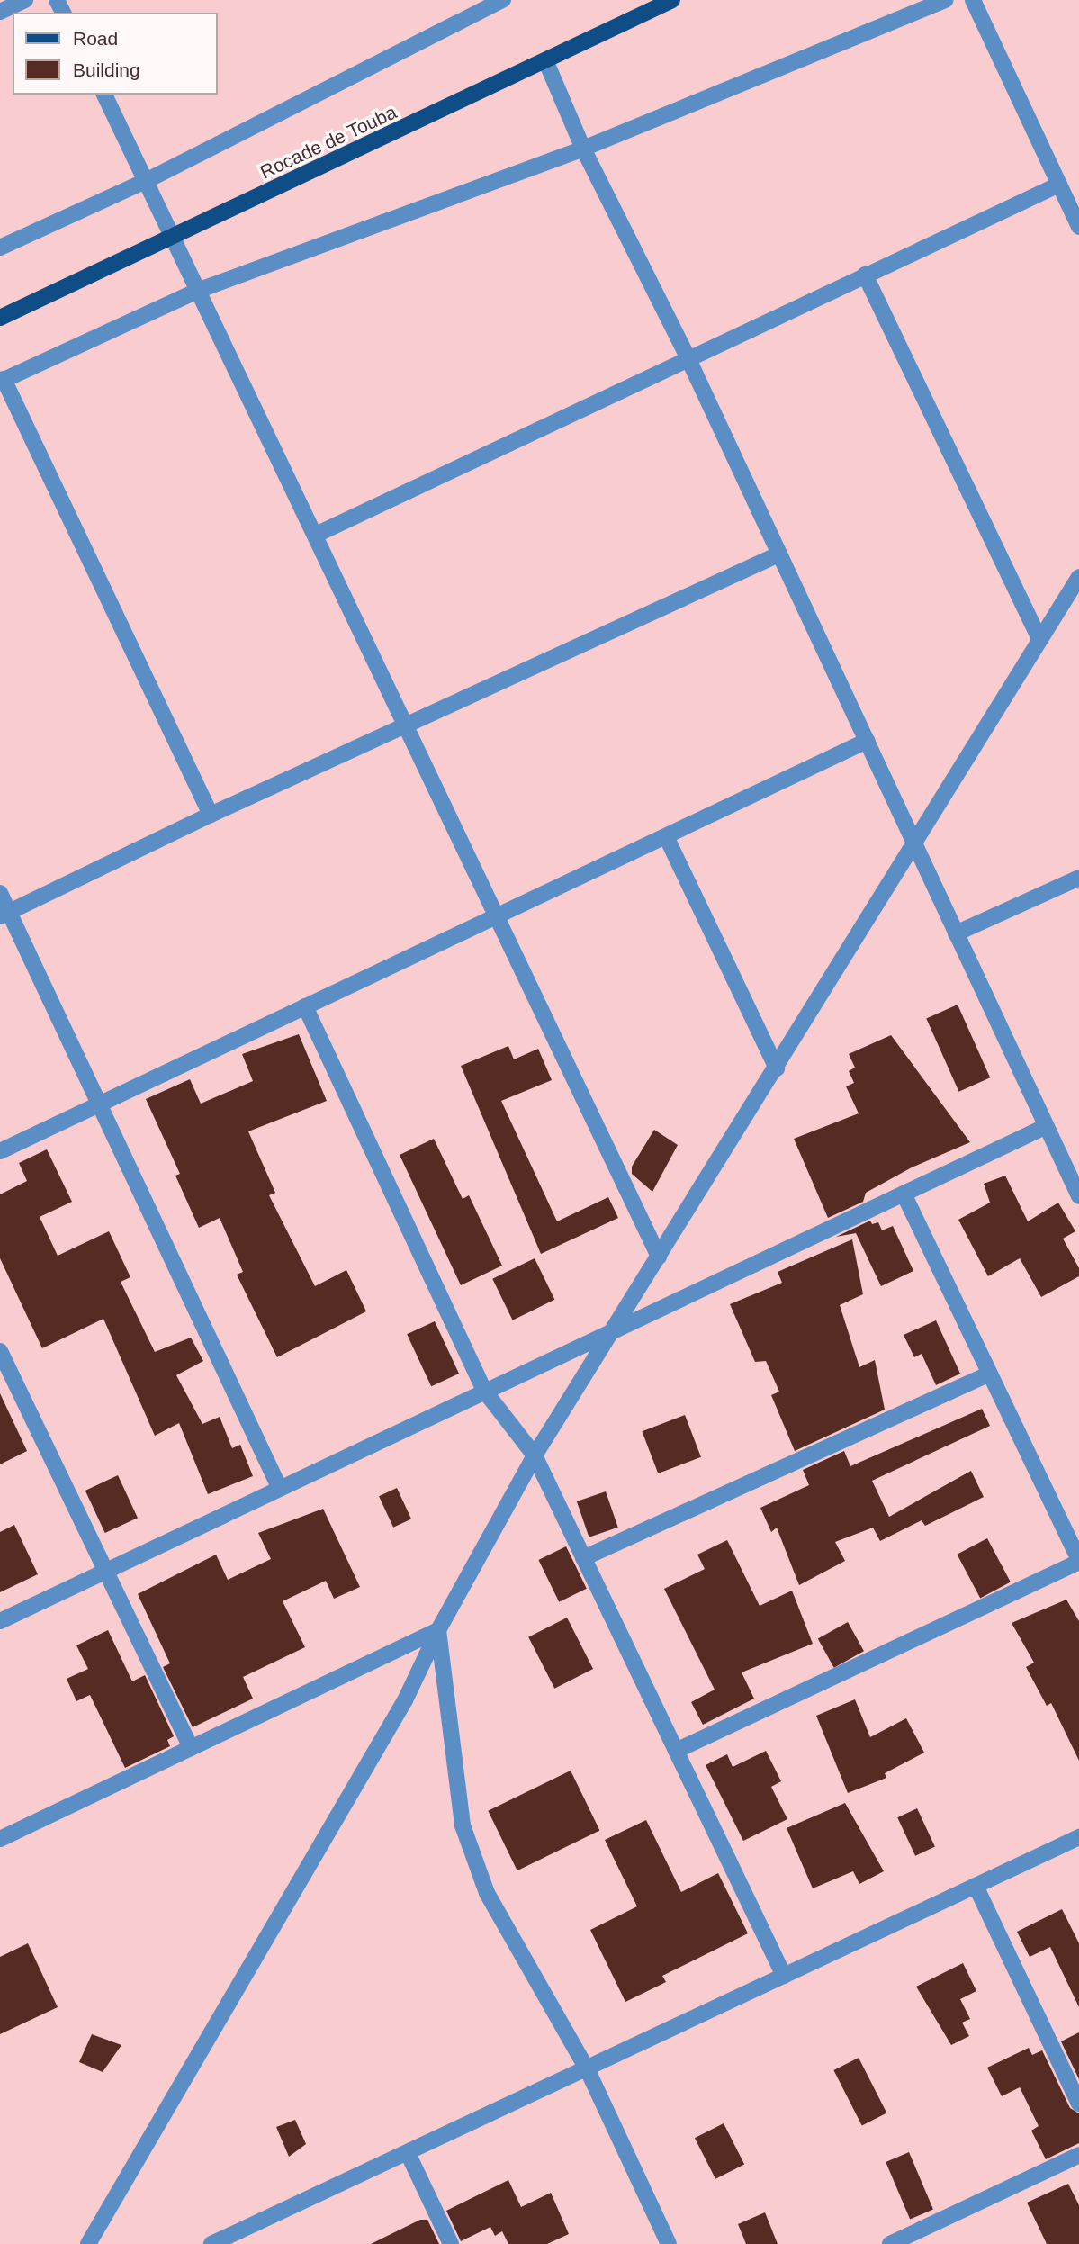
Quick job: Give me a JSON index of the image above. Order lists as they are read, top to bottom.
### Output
{
  "streets": {
    "main road": ["Rocade de Touba"]
  },
  "legend": ["Road", "Building"]
}
